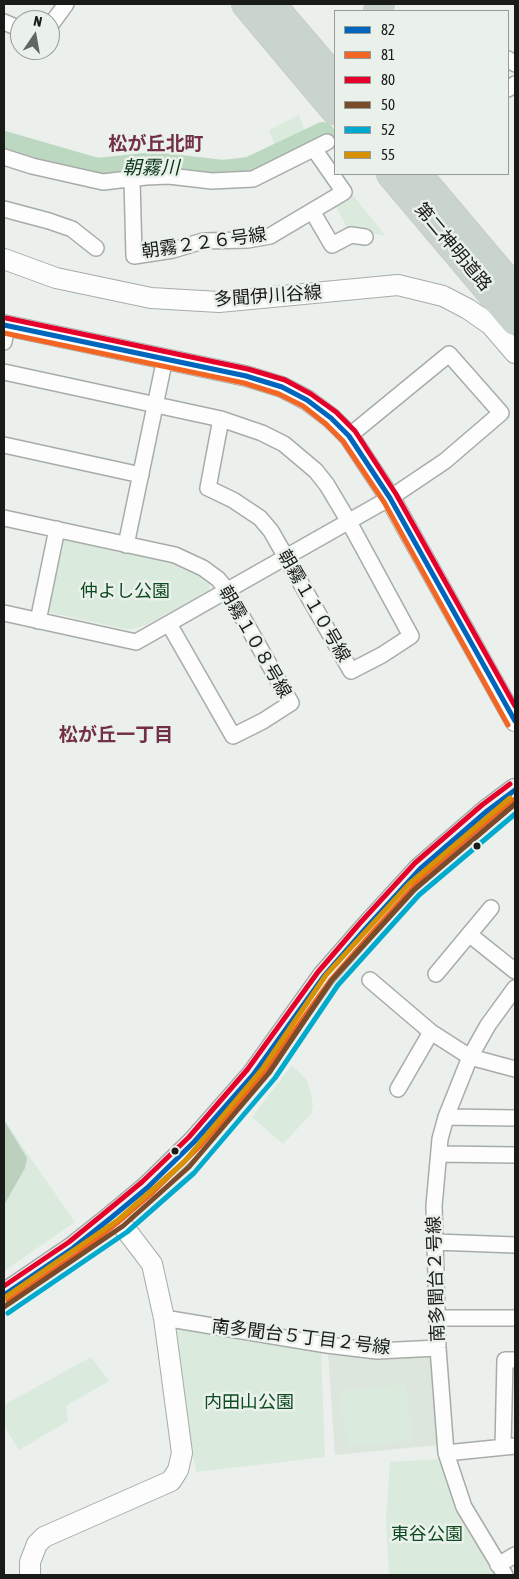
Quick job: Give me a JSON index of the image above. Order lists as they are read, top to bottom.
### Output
{
  "streets": {
    "highway": ["第二神明道路"],
    "street": [
      "朝霧２２６号線",
      "多聞伊川谷線",
      "朝霧１１０号線",
      "朝霧１０８号線",
      "南多聞台２号線",
      "南多聞台５丁目２号線"
    ]
  },
  "crossings": [
    ["南多聞台２号線", "南多聞台５丁目２号線"]
  ],
  "districts": ["松が丘北町", "松が丘一丁目"],
  "water": ["朝霧川"],
  "parks": ["仲よし公園", "内田山公園", "東谷公園"],
  "lines": [
    "transit line 80",
    "transit line 82",
    "transit line 81",
    "transit line 55",
    "transit line 50",
    "transit line 52"
  ],
  "legend": [
    "82",
    "81",
    "80",
    "50",
    "52",
    "55"
  ],
  "north": "top"
}
